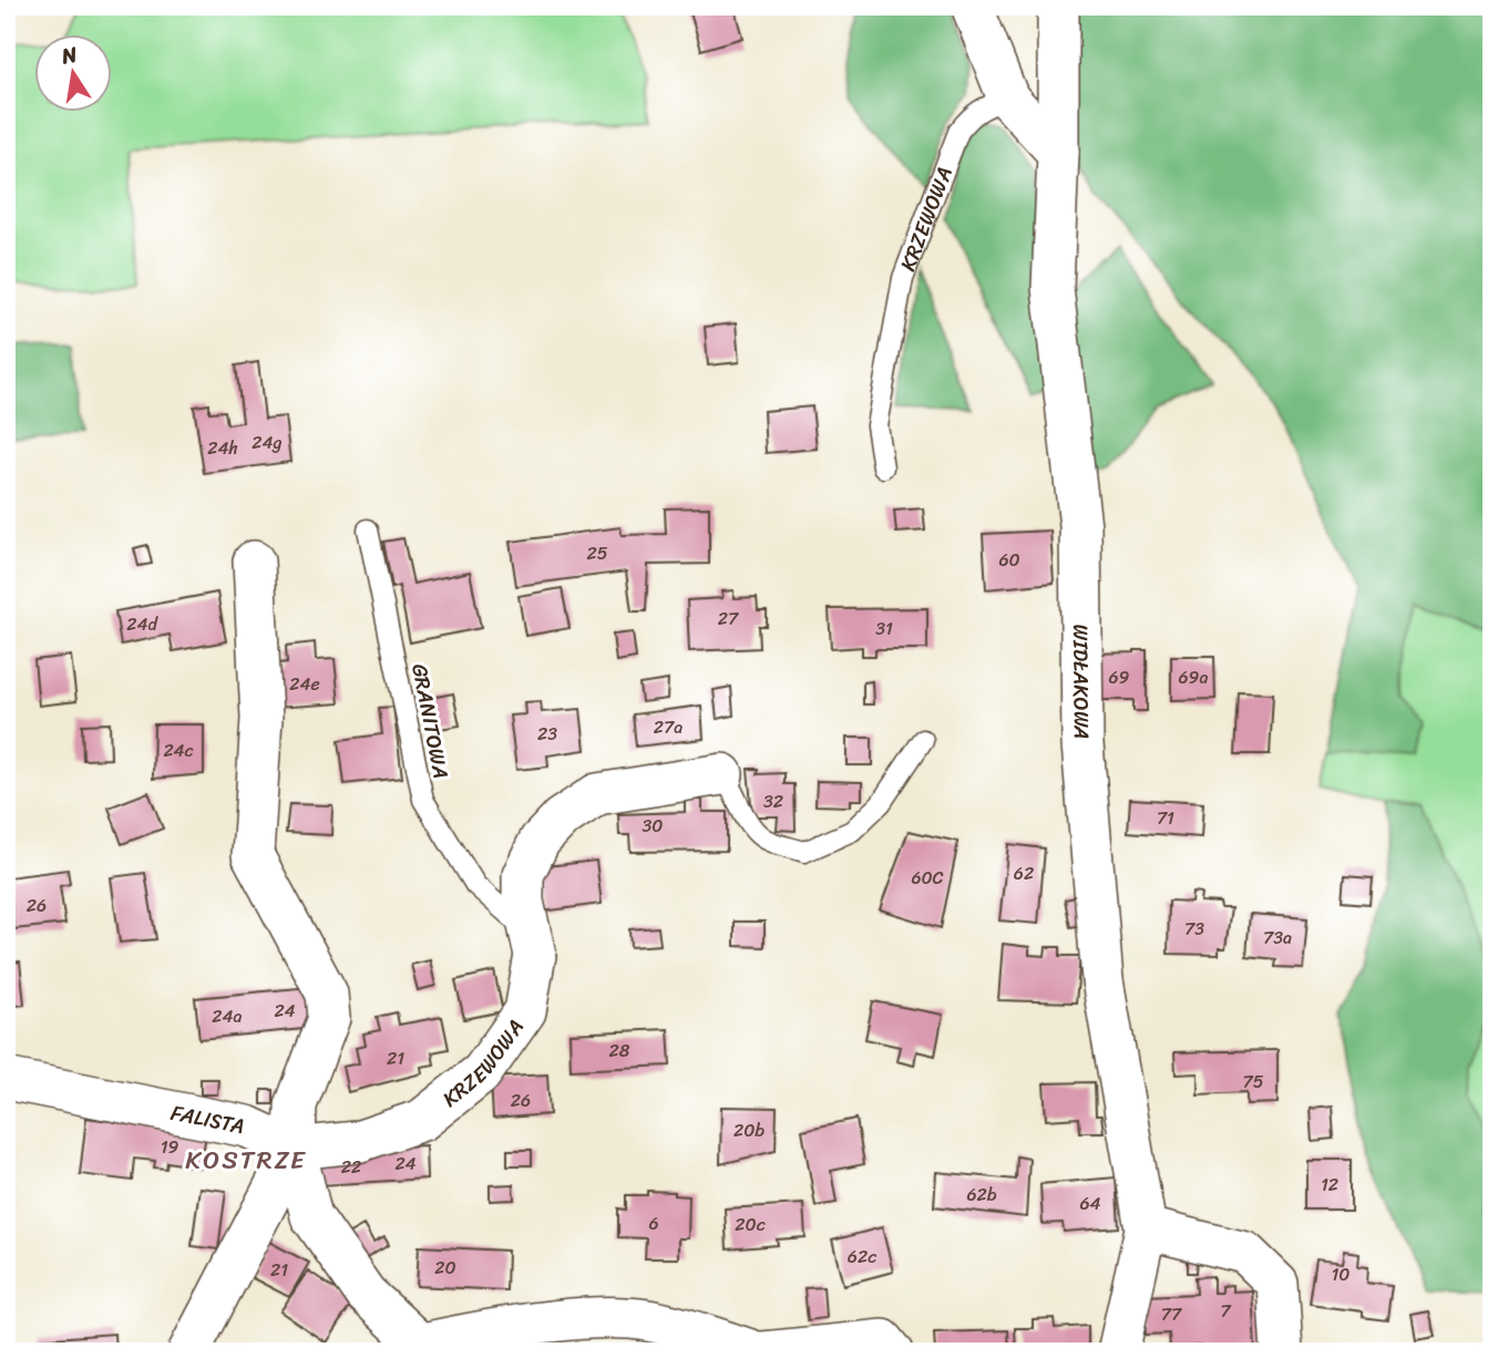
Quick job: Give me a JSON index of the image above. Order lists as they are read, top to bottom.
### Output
{
  "streets": {
    "street": ["KRZEWOWA", "WIDŁAKOWA", "FALISTA"],
    "lane": ["GRANITOWA"]
  },
  "crossings": [
    ["KRZEWOWA", "GRANITOWA"],
    ["KRZEWOWA", "FALISTA"]
  ],
  "districts": ["KOSTRZE"],
  "house_numbers": [
    "24g",
    "24h",
    "25",
    "60",
    "27",
    "24d",
    "31",
    "69",
    "69a",
    "24e",
    "27a",
    "23",
    "24c",
    "32",
    "71",
    "30",
    "62",
    "60C",
    "26",
    "73",
    "73a",
    "24",
    "24a",
    "28",
    "21",
    "75",
    "26",
    "20b",
    "19",
    "24",
    "22",
    "12",
    "62b",
    "64",
    "6",
    "20c",
    "62c",
    "20",
    "21",
    "10",
    "7",
    "77"
  ],
  "north": "top"
}
